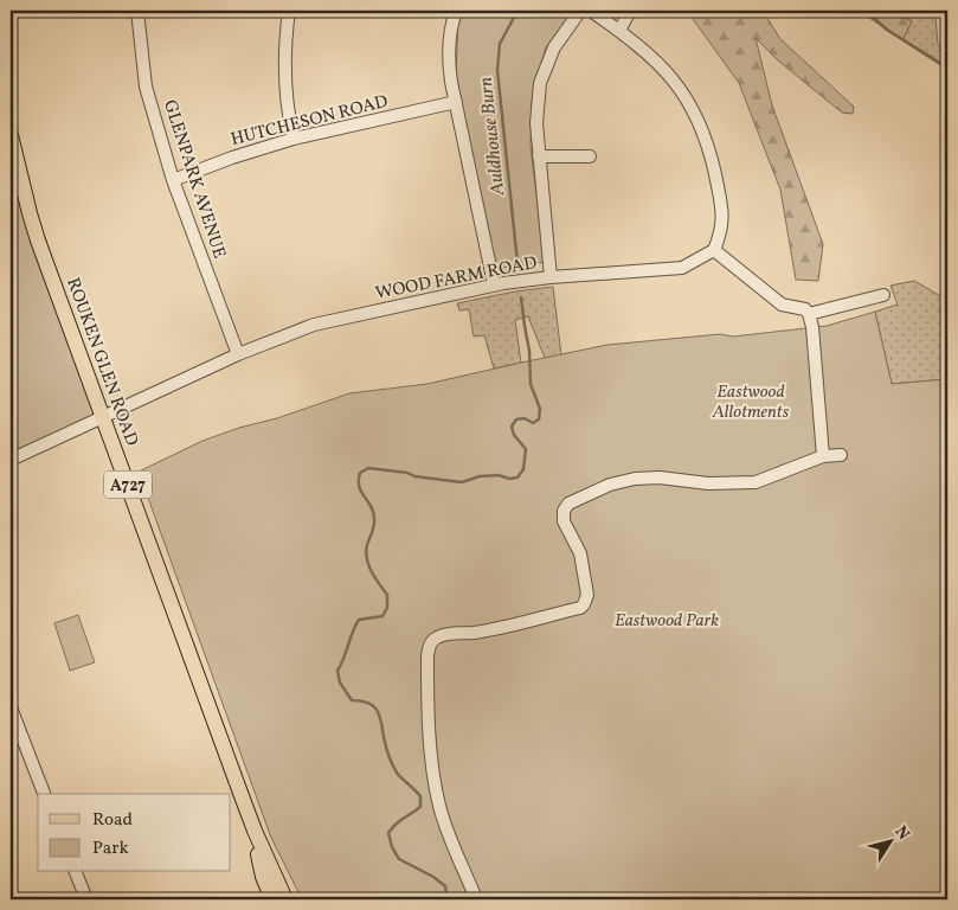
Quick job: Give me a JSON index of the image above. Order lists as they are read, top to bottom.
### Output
{
  "streets": {
    "main road": ["ROUKEN GLEN ROAD", "A727"],
    "street": ["HUTCHESON ROAD", "GLENPARK AVENUE", "WOOD FARM ROAD"]
  },
  "crossings": [
    ["HUTCHESON ROAD", "GLENPARK AVENUE"],
    ["GLENPARK AVENUE", "WOOD FARM ROAD"],
    ["WOOD FARM ROAD", "ROUKEN GLEN ROAD"]
  ],
  "water": ["Auldhouse Burn"],
  "parks": ["Eastwood Allotments", "Eastwood Park"],
  "legend": ["Road", "Park"],
  "north": "top right"
}
